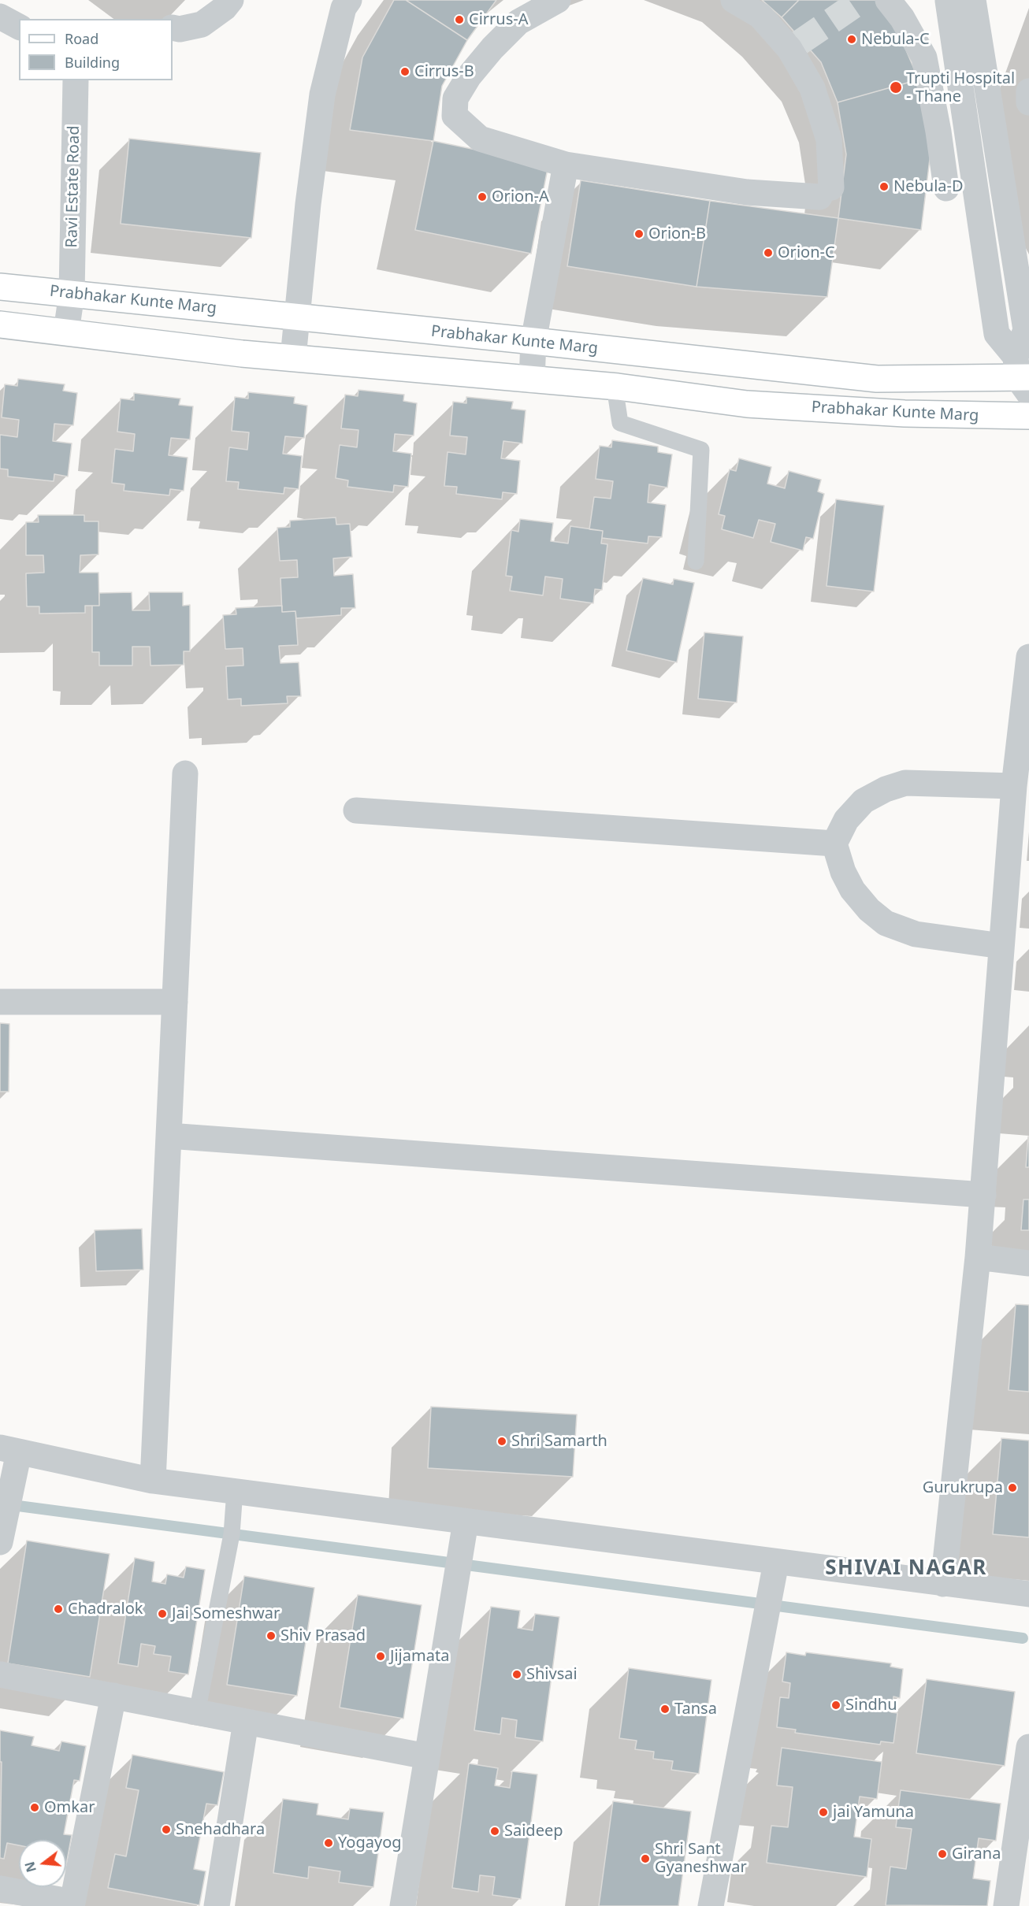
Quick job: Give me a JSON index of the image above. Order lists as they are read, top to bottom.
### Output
{
  "streets": {
    "street": ["Ravi Estate Road", "Prabhakar Kunte Marg"]
  },
  "crossings": [
    ["Ravi Estate Road", "Prabhakar Kunte Marg"]
  ],
  "districts": ["SHIVAI NAGAR"],
  "places": [
    "Cirrus-A",
    "Nebula-C",
    "Cirrus-B",
    "Trupti Hospital - Thane",
    "Nebula-D",
    "Orion-A",
    "Orion-B",
    "Orion-C",
    "Shri Samarth",
    "Gurukrupa",
    "Chadralok",
    "Jai Someshwar",
    "Shiv Prasad",
    "Jijamata",
    "Shivsai",
    "Sindhu",
    "Tansa",
    "Omkar",
    "jai Yamuna",
    "Snehadhara",
    "Saideep",
    "Yogayog",
    "Girana",
    "Shri Sant Gyaneshwar"
  ],
  "legend": ["Road", "Building"],
  "north": "left"
}
